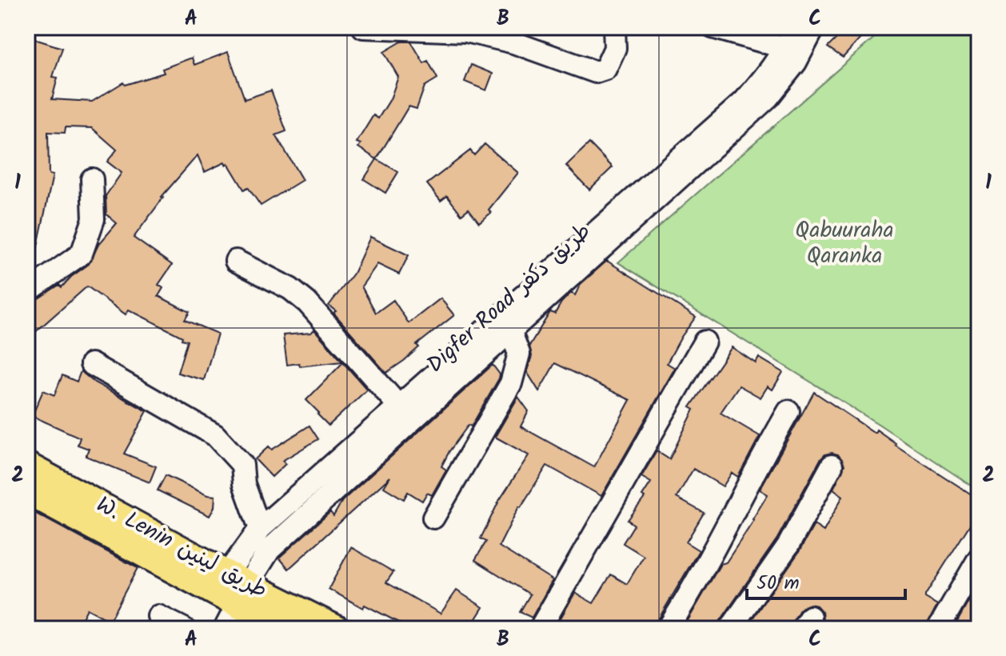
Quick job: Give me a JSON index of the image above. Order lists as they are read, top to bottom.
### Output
{
  "streets": {
    "main road": ["W. Lenin طريق لينين"],
    "street": ["Digfer Road طريق دكفر"]
  },
  "crossings": [
    ["Digfer Road طريق دكفر", "W. Lenin طريق لينين"]
  ],
  "parks": ["Qabuuraha Qaranka"],
  "scale_bar": "50 m",
  "grid": {
    "columns": ["A", "B", "C"],
    "rows": ["1", "2"]
  }
}
